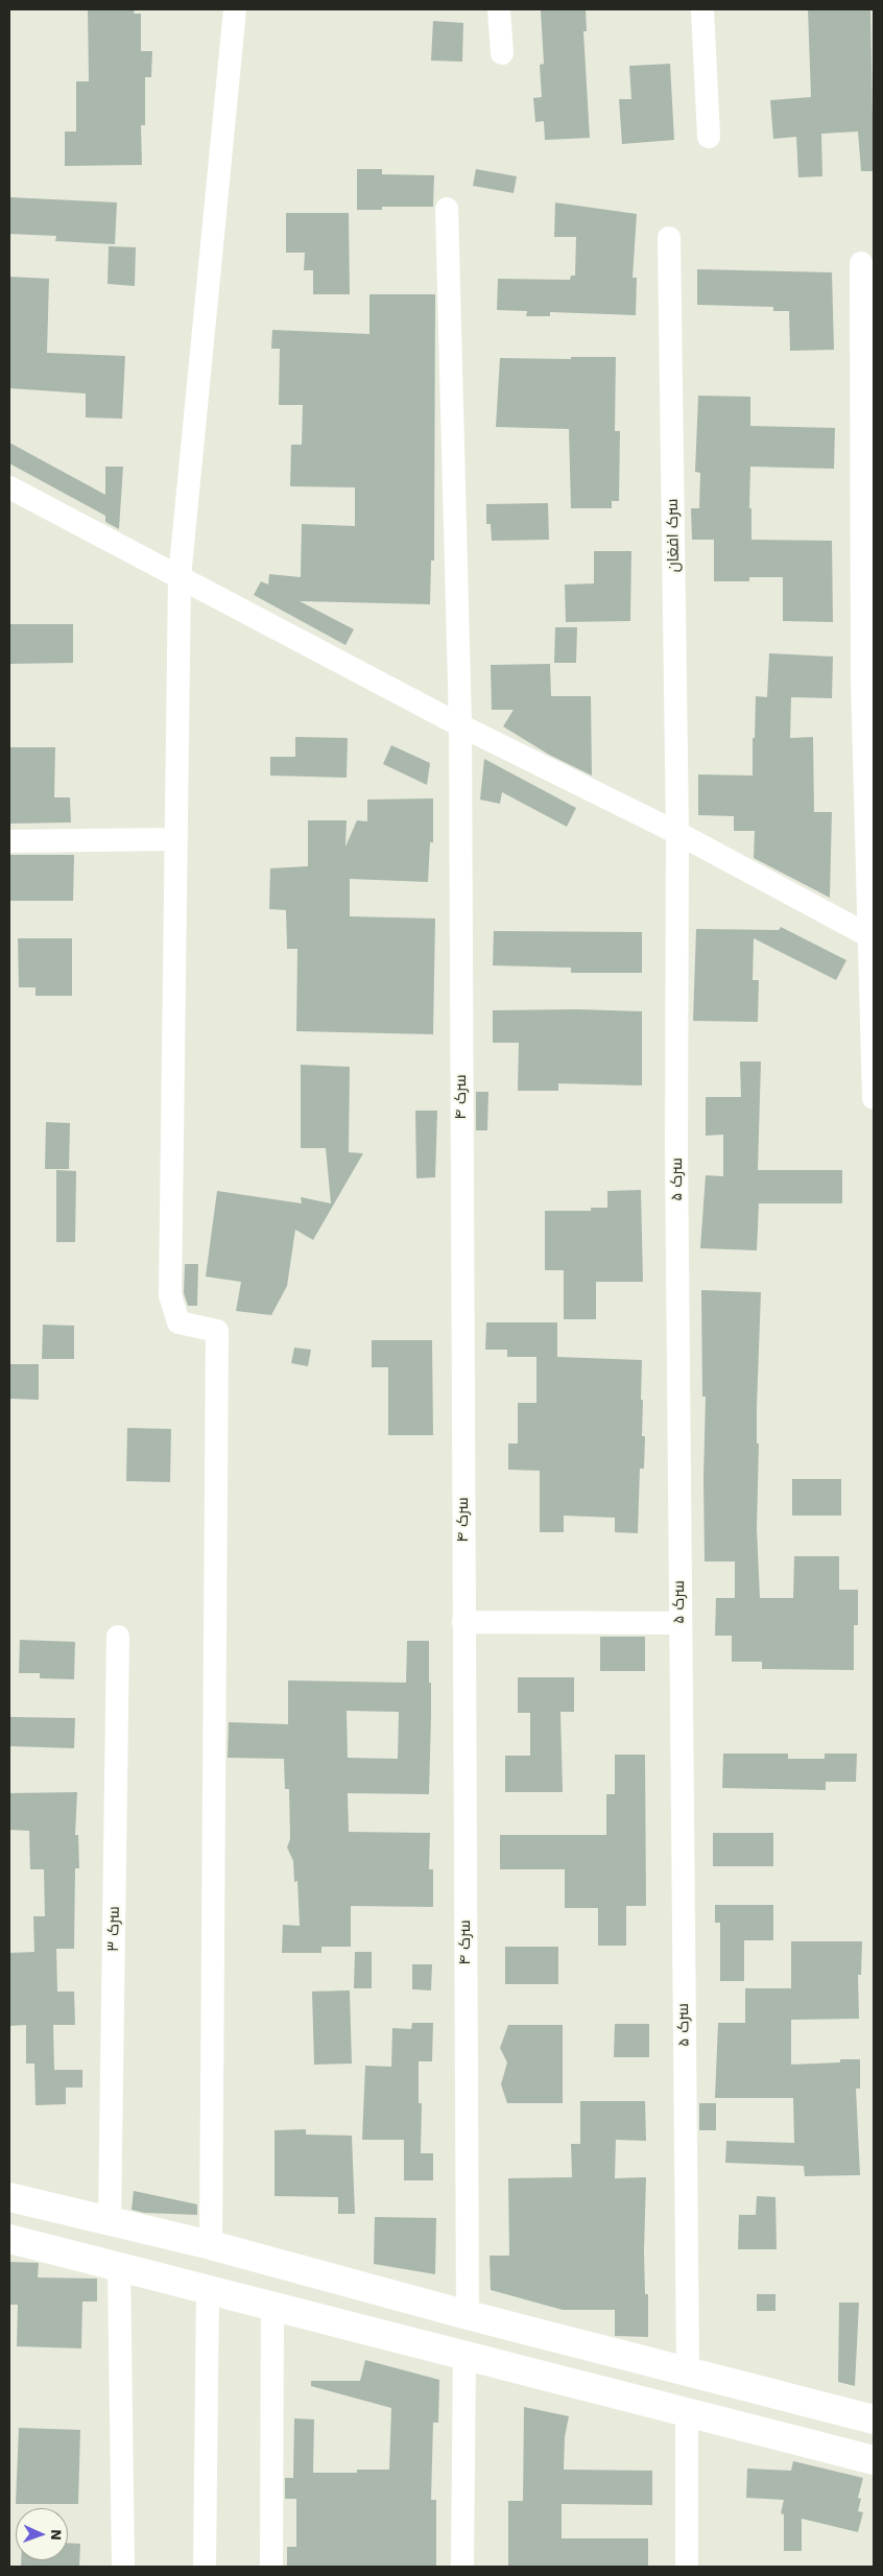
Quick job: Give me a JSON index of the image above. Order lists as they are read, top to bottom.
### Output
{
  "streets": {
    "street": [
      "سرک افغان",
      "سرک ۴",
      "سرک ۵",
      "سرک ۳"
    ]
  },
  "crossings": [
    ["سرک افغان", "سرک ۵"]
  ],
  "north": "right"
}
